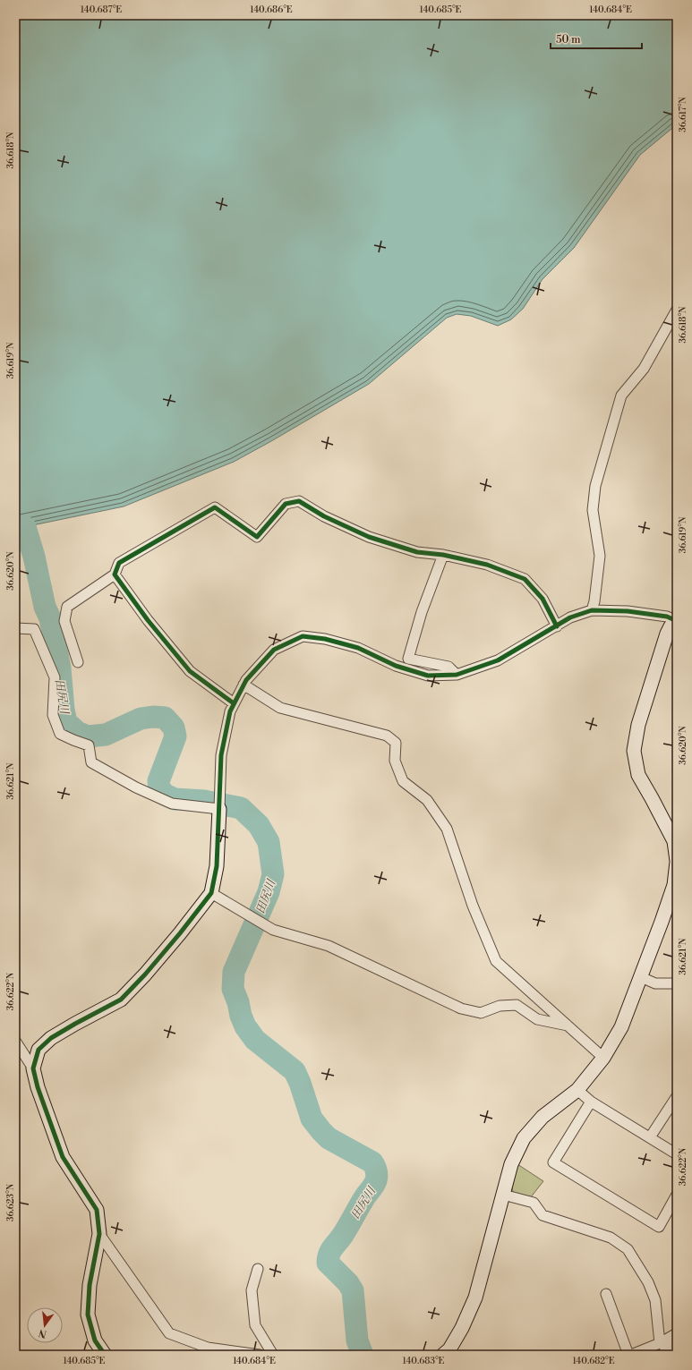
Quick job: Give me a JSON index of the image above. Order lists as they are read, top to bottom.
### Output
{
  "water": ["田尻川"],
  "scale_bar": "50 m",
  "north": "bottom",
  "coordinates": [
    "140.687°E",
    "140.686°E",
    "140.685°E",
    "140.684°E",
    "36.617°N",
    "36.618°N",
    "36.619°N",
    "36.620°N",
    "36.621°N",
    "36.622°N",
    "36.623°N",
    "140.683°E",
    "140.682°E"
  ]
}
